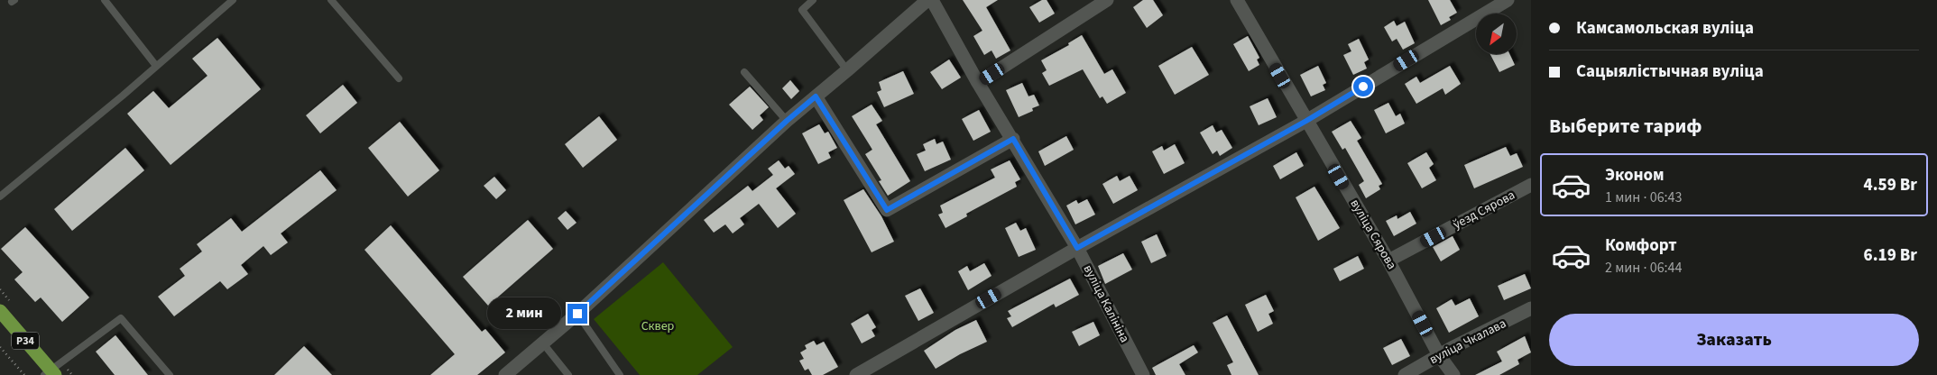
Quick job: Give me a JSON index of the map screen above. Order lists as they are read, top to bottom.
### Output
{
  "streets": {
    "main road": ["Р34"],
    "street": [
      "ўезд Сярова",
      "вуліца Сярова",
      "вуліца Калініна",
      "вуліца Чкалава"
    ]
  },
  "crossings": [
    ["ўезд Сярова", "вуліца Сярова"],
    ["вуліца Сярова", "вуліца Чкалава"]
  ],
  "parks": ["Сквер"],
  "north": "bottom left",
  "page": {
    "banner": ["Камсамольская вуліца", "Сацыялістычная вуліца"],
    "heading": "Выберите тариф",
    "list": [
      {
        "name": "Эконом",
        "note": "1 мин · 06:43",
        "value": "4.59 Br"
      },
      {
        "name": "Комфорт",
        "note": "2 мин · 06:44",
        "value": "6.19 Br"
      }
    ],
    "bubble": "2 мин",
    "buttons": "Заказать"
  }
}
